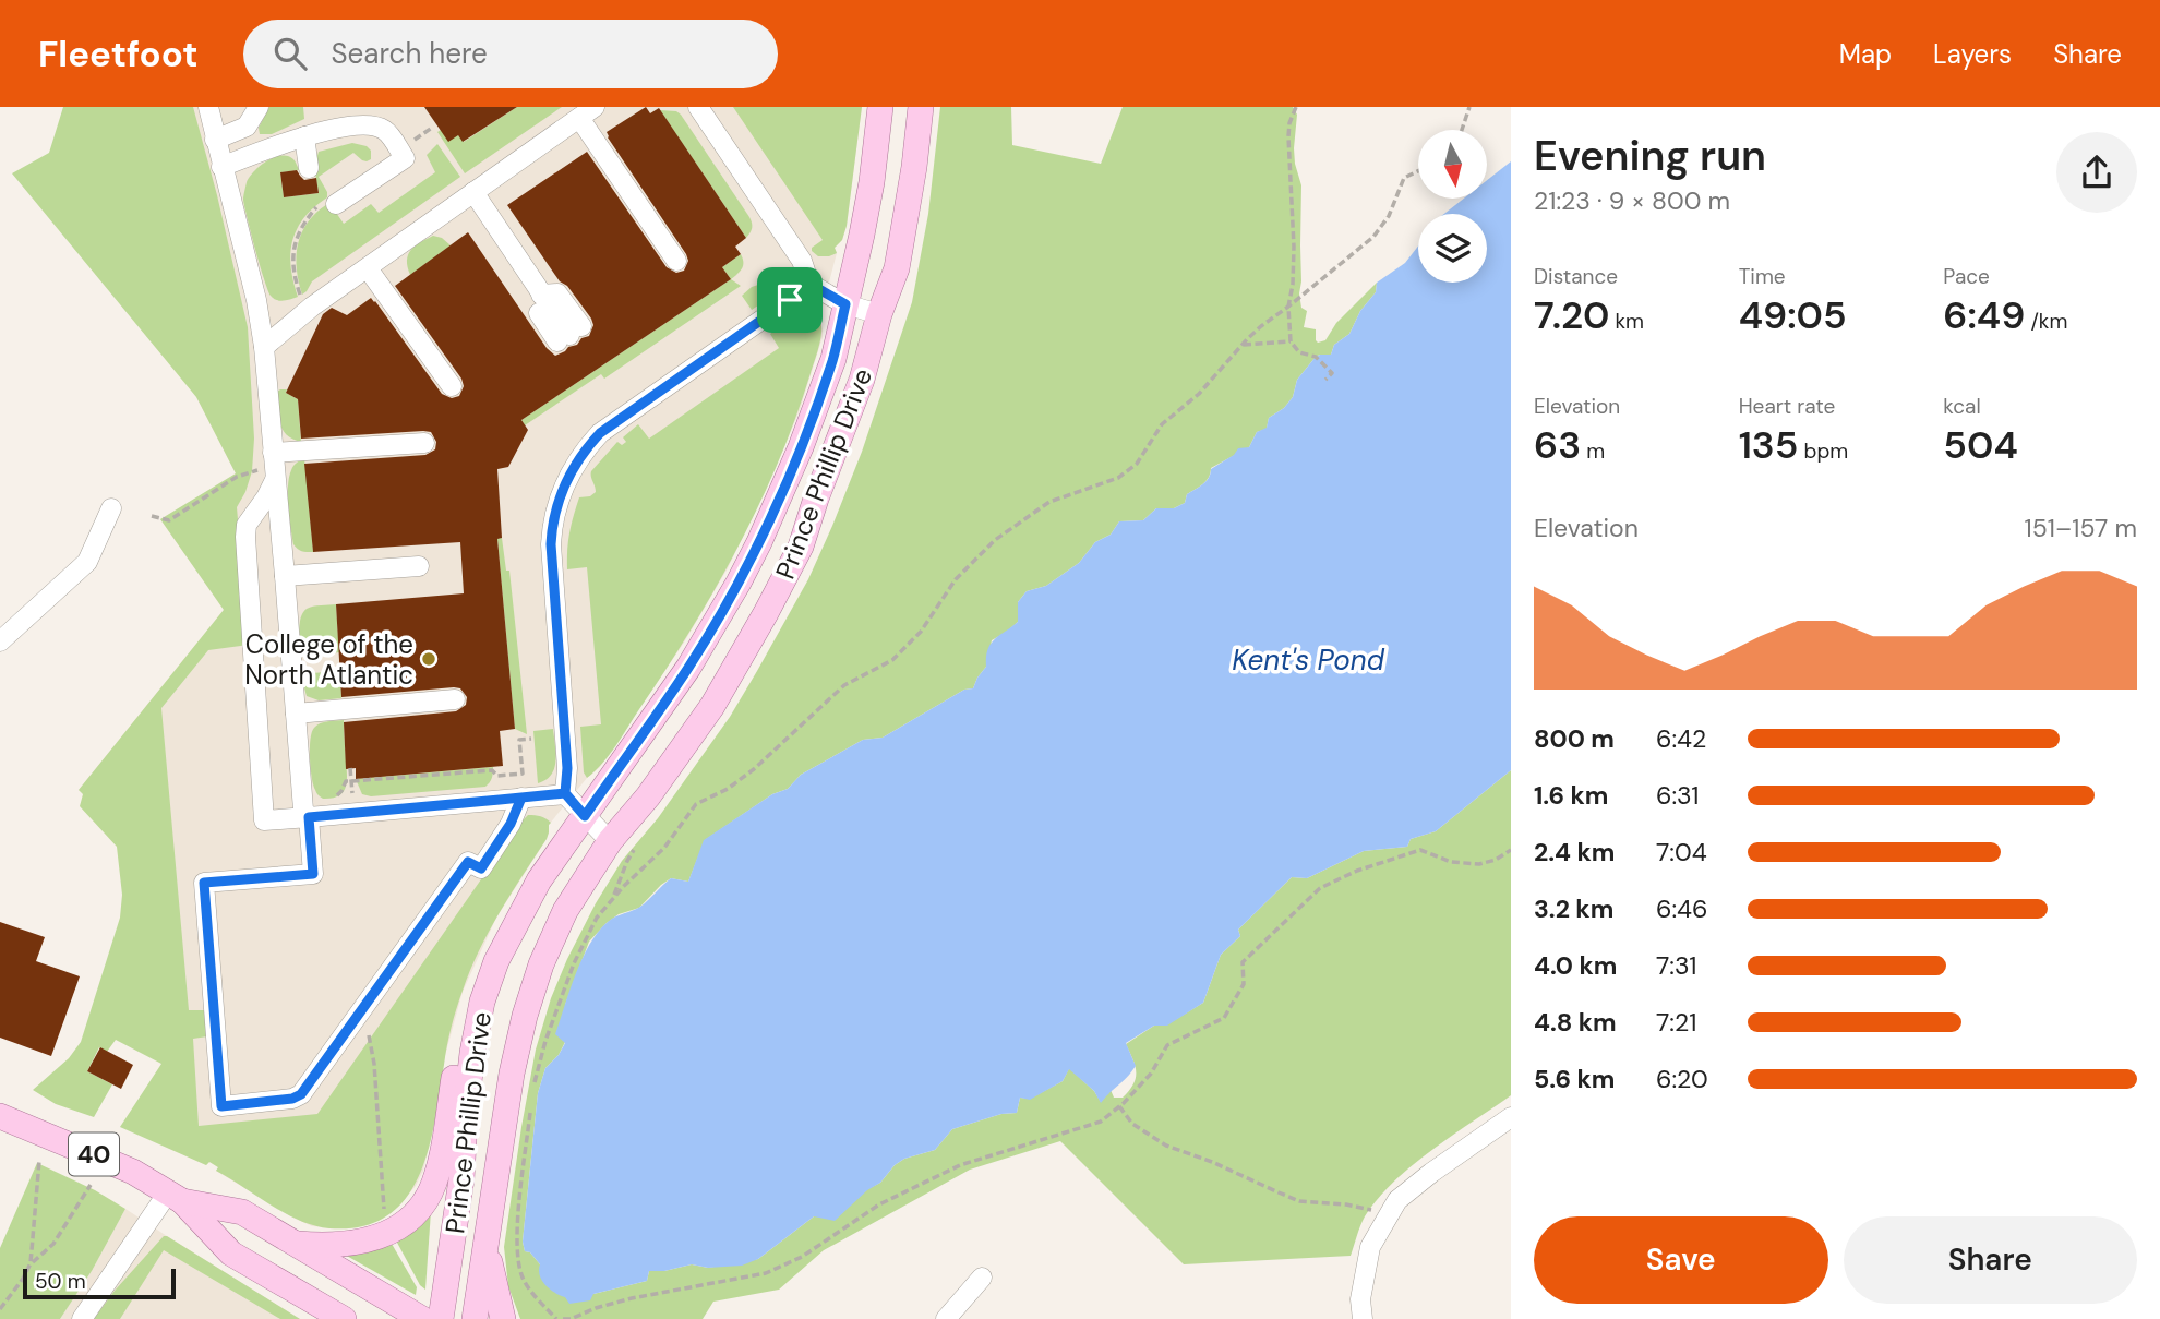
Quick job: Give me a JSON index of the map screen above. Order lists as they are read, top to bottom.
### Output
{
  "streets": {
    "main road": ["Prince Phillip Drive", "40"]
  },
  "water": ["Kent's Pond"],
  "places": ["College of the North Atlantic"],
  "scale_bar": "50 m",
  "north": "bottom",
  "page": {
    "header": "Fleetfoot",
    "search": "Search here",
    "nav": ["Map", "Layers", "Share"],
    "heading": ["Evening run", "21:23 · 9 × 800 m"],
    "stats": [
      ["Distance", "7.20 km"],
      ["Time", "49:05"],
      ["Pace", "6:49 /km"],
      ["Elevation", "63 m"],
      ["Heart rate", "135 bpm"],
      ["kcal", "504"]
    ],
    "chart": ["Elevation", "151–157 m"],
    "list": [
      {
        "name": "800 m",
        "note": "6:42"
      },
      {
        "name": "1.6 km",
        "note": "6:31"
      },
      {
        "name": "2.4 km",
        "note": "7:04"
      },
      {
        "name": "3.2 km",
        "note": "6:46"
      },
      {
        "name": "4.0 km",
        "note": "7:31"
      },
      {
        "name": "4.8 km",
        "note": "7:21"
      },
      {
        "name": "5.6 km",
        "note": "6:20"
      }
    ],
    "buttons": ["Save", "Share"],
    "scale": "50 m"
  }
}
